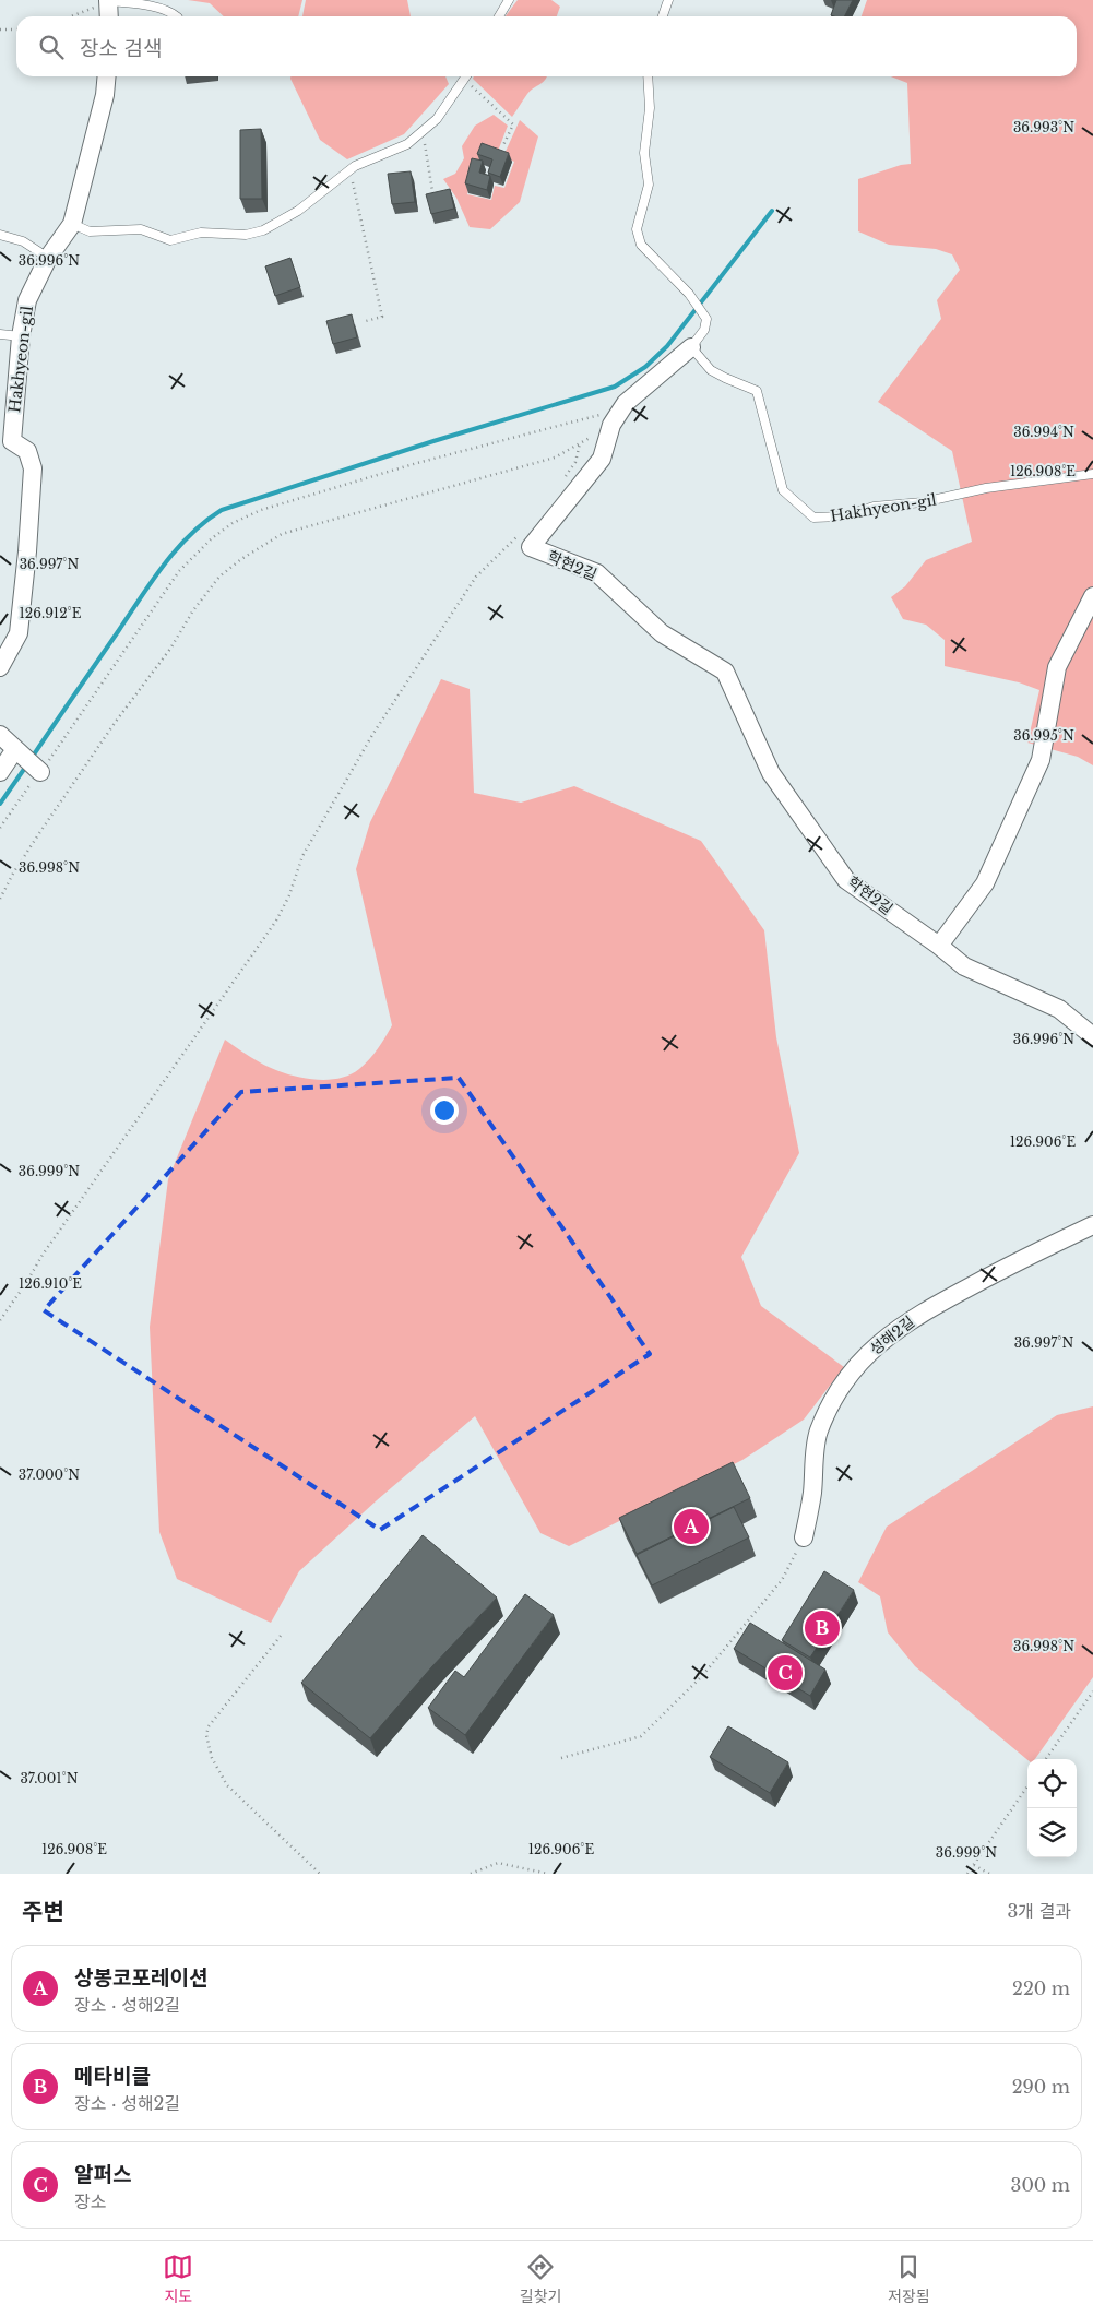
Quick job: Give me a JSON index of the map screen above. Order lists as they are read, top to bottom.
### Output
{
  "streets": {
    "street": ["Hakhyeon-gil", "학현2길", "성해2길"]
  },
  "page": {
    "search": "장소 검색",
    "pins": ["A", "B", "C"],
    "heading": ["주변", "3개 결과"],
    "list": [
      {
        "mark": "A",
        "name": "상봉코포레이션",
        "note": "장소 · 성해2길",
        "value": "220 m"
      },
      {
        "mark": "B",
        "name": "메타비클",
        "note": "장소 · 성해2길",
        "value": "290 m"
      },
      {
        "mark": "C",
        "name": "알퍼스",
        "note": "장소",
        "value": "300 m"
      }
    ],
    "nav": ["지도", "길찾기", "저장됨"]
  },
  "coordinates": [
    "36.993°N",
    "36.996°N",
    "36.994°N",
    "126.908°E",
    "36.997°N",
    "126.912°E",
    "36.995°N",
    "36.998°N",
    "126.906°E",
    "36.999°N",
    "126.910°E",
    "37.000°N",
    "37.001°N"
  ]
}
